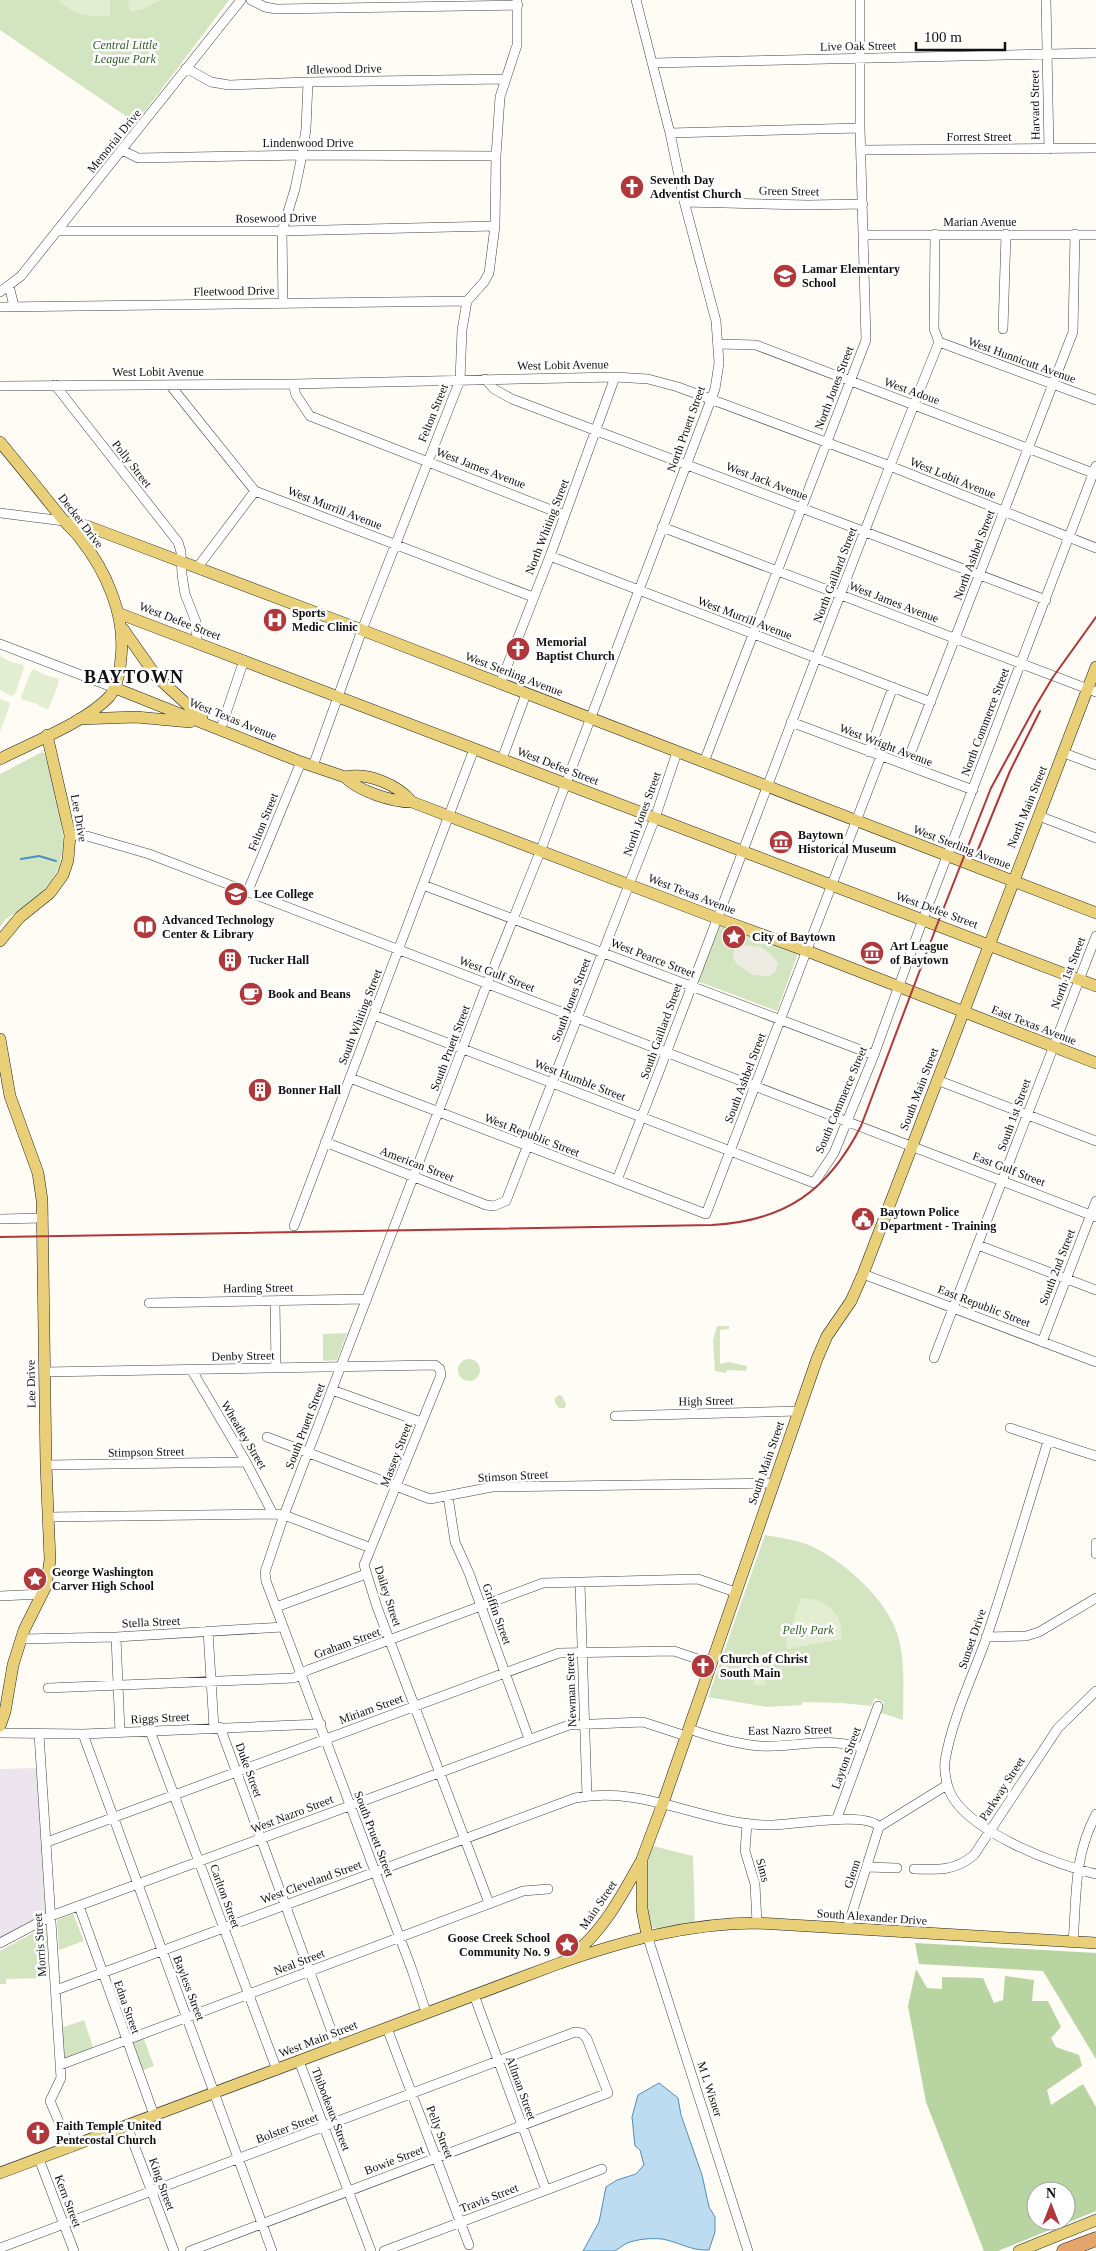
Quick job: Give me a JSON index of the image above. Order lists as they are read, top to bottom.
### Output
{
  "streets": {
    "main road": [
      "Decker Drive",
      "West Defee Street",
      "West Sterling Avenue",
      "West Texas Avenue",
      "North Main Street",
      "Lee Drive",
      "East Texas Avenue",
      "South Main Street",
      "Main Street",
      "South Alexander Drive",
      "West Main Street"
    ],
    "street": [
      "Live Oak Street",
      "Idlewood Drive",
      "Harvard Street",
      "Forrest Street",
      "Memorial Drive",
      "Lindenwood Drive",
      "Green Street",
      "Rosewood Drive",
      "Marian Avenue",
      "Fleetwood Drive",
      "West Hunnicutt Avenue",
      "West Lobit Avenue",
      "North Jones Street",
      "West Adoue",
      "Felton Street",
      "North Pruett Street",
      "Polly Street",
      "West James Avenue",
      "West Jack Avenue",
      "West Murrill Avenue",
      "North Whiting Street",
      "North Ashbel Street",
      "North Gaillard Street",
      "North Commerce Street",
      "West Wright Avenue",
      "West Pearce Street",
      "North 1st Street",
      "West Gulf Street",
      "South Jones Street",
      "South Whiting Street",
      "South Gaillard Street",
      "South Pruett Street",
      "South Ashbel Street",
      "West Humble Street",
      "South Commerce Street",
      "South 1st Street",
      "West Republic Street",
      "American Street",
      "East Gulf Street",
      "South 2nd Street",
      "Harding Street",
      "East Republic Street",
      "Denby Street",
      "High Street",
      "Wheatley Street",
      "Stimpson Street",
      "Massey Street",
      "Stimson Street",
      "Dailey Street",
      "Griffin Street",
      "Stella Street",
      "Sunset Drive",
      "Graham Street",
      "Newman Street",
      "Miriam Street",
      "Riggs Street",
      "East Nazro Street",
      "Layton Street",
      "Duke Street",
      "Parkway Street",
      "West Nazro Street",
      "Sims",
      "Glenn",
      "West Cleveland Street",
      "Carlton Street",
      "Morris Street",
      "Neal Street",
      "Bayless Street",
      "Edna Street",
      "Allman Street",
      "M L Wisner",
      "Thibodeaux Street",
      "Bolster Street",
      "Pelly Street",
      "Bowie Street",
      "King Street",
      "Travis Street",
      "Kern Street"
    ]
  },
  "crossings": [
    ["Live Oak Street", "Harvard Street"],
    ["Live Oak Street", "North Jones Street"],
    ["Live Oak Street", "North Pruett Street"],
    ["Idlewood Drive", "Memorial Drive"],
    ["Idlewood Drive", "Felton Street"],
    ["Harvard Street", "Forrest Street"],
    ["Forrest Street", "North Jones Street"],
    ["Memorial Drive", "Lindenwood Drive"],
    ["Memorial Drive", "Rosewood Drive"],
    ["Lindenwood Drive", "Felton Street"],
    ["Green Street", "North Jones Street"],
    ["Green Street", "North Pruett Street"],
    ["Rosewood Drive", "Felton Street"],
    ["Marian Avenue", "North Jones Street"],
    ["Marian Avenue", "North Ashbel Street"],
    ["Fleetwood Drive", "Felton Street"],
    ["West Hunnicutt Avenue", "North Ashbel Street"],
    ["West Hunnicutt Avenue", "North Gaillard Street"],
    ["West Lobit Avenue", "North Jones Street"],
    ["West Lobit Avenue", "Felton Street"],
    ["West Lobit Avenue", "North Pruett Street"],
    ["West Lobit Avenue", "Polly Street"],
    ["West Lobit Avenue", "West James Avenue"],
    ["West Lobit Avenue", "West Jack Avenue"],
    ["West Lobit Avenue", "North Whiting Street"],
    ["West Lobit Avenue", "North Ashbel Street"],
    ["West Lobit Avenue", "North Gaillard Street"],
    ["West Lobit Avenue", "North Commerce Street"],
    ["North Jones Street", "West Adoue"],
    ["North Jones Street", "West James Avenue"],
    ["North Jones Street", "West Jack Avenue"],
    ["North Jones Street", "West Murrill Avenue"],
    ["North Jones Street", "West Defee Street"],
    ["North Jones Street", "West Sterling Avenue"],
    ["North Jones Street", "West Texas Avenue"],
    ["North Jones Street", "South Jones Street"],
    ["West Adoue", "North Pruett Street"],
    ["West Adoue", "North Ashbel Street"],
    ["West Adoue", "North Gaillard Street"],
    ["West Adoue", "North Commerce Street"],
    ["Felton Street", "West James Avenue"],
    ["Felton Street", "West Murrill Avenue"],
    ["Felton Street", "West Defee Street"],
    ["Felton Street", "West Sterling Avenue"],
    ["Felton Street", "West Texas Avenue"],
    ["Felton Street", "West Gulf Street"],
    ["North Pruett Street", "West James Avenue"],
    ["North Pruett Street", "West Jack Avenue"],
    ["North Pruett Street", "West Murrill Avenue"],
    ["North Pruett Street", "West Defee Street"],
    ["North Pruett Street", "West Sterling Avenue"],
    ["North Pruett Street", "West Texas Avenue"],
    ["North Pruett Street", "South Pruett Street"],
    ["Polly Street", "West Defee Street"],
    ["Polly Street", "West Sterling Avenue"],
    ["West James Avenue", "North Whiting Street"],
    ["West James Avenue", "North Ashbel Street"],
    ["West James Avenue", "North Gaillard Street"],
    ["West James Avenue", "North Commerce Street"],
    ["West James Avenue", "North Main Street"],
    ["West Jack Avenue", "North Whiting Street"],
    ["West Jack Avenue", "North Ashbel Street"],
    ["West Jack Avenue", "North Gaillard Street"],
    ["West Jack Avenue", "North Commerce Street"],
    ["West Murrill Avenue", "North Whiting Street"],
    ["West Murrill Avenue", "North Ashbel Street"],
    ["West Murrill Avenue", "North Gaillard Street"],
    ["Decker Drive", "West Defee Street"],
    ["Decker Drive", "West Sterling Avenue"],
    ["Decker Drive", "West Texas Avenue"],
    ["North Whiting Street", "West Sterling Avenue"],
    ["North Ashbel Street", "West Wright Avenue"],
    ["North Gaillard Street", "West Defee Street"],
    ["North Gaillard Street", "West Sterling Avenue"],
    ["North Gaillard Street", "West Texas Avenue"],
    ["North Gaillard Street", "West Wright Avenue"],
    ["North Gaillard Street", "South Gaillard Street"],
    ["West Defee Street", "North Commerce Street"],
    ["West Defee Street", "North Main Street"],
    ["West Defee Street", "North 1st Street"],
    ["West Sterling Avenue", "North Commerce Street"],
    ["West Sterling Avenue", "North Main Street"],
    ["West Texas Avenue", "North Commerce Street"],
    ["West Texas Avenue", "North Main Street"],
    ["West Texas Avenue", "South Jones Street"],
    ["West Texas Avenue", "South Whiting Street"],
    ["West Texas Avenue", "East Texas Avenue"],
    ["West Texas Avenue", "South Gaillard Street"],
    ["West Texas Avenue", "South Pruett Street"],
    ["West Texas Avenue", "South Ashbel Street"],
    ["West Texas Avenue", "South Main Street"],
    ["West Texas Avenue", "South Commerce Street"],
    ["North Commerce Street", "West Wright Avenue"],
    ["North Commerce Street", "South Commerce Street"],
    ["North Main Street", "East Texas Avenue"],
    ["North Main Street", "South Main Street"],
    ["Lee Drive", "West Gulf Street"],
    ["Lee Drive", "Denby Street"],
    ["Lee Drive", "Stimpson Street"],
    ["Lee Drive", "Stella Street"],
    ["West Pearce Street", "South Jones Street"],
    ["West Pearce Street", "South Whiting Street"],
    ["West Pearce Street", "South Gaillard Street"],
    ["West Pearce Street", "South Pruett Street"],
    ["West Pearce Street", "South Ashbel Street"],
    ["West Pearce Street", "South Commerce Street"],
    ["North 1st Street", "East Texas Avenue"],
    ["North 1st Street", "South 1st Street"],
    ["West Gulf Street", "South Jones Street"],
    ["West Gulf Street", "South Whiting Street"],
    ["West Gulf Street", "South Gaillard Street"],
    ["West Gulf Street", "South Pruett Street"],
    ["West Gulf Street", "South Ashbel Street"],
    ["West Gulf Street", "South Main Street"],
    ["West Gulf Street", "South Commerce Street"],
    ["West Gulf Street", "East Gulf Street"],
    ["South Jones Street", "West Humble Street"],
    ["South Jones Street", "West Republic Street"],
    ["South Jones Street", "American Street"],
    ["South Whiting Street", "West Humble Street"],
    ["South Whiting Street", "West Republic Street"],
    ["South Whiting Street", "American Street"],
    ["East Texas Avenue", "South Main Street"],
    ["East Texas Avenue", "South 1st Street"],
    ["South Gaillard Street", "West Humble Street"],
    ["South Gaillard Street", "West Republic Street"],
    ["South Pruett Street", "West Humble Street"],
    ["South Pruett Street", "West Republic Street"],
    ["South Pruett Street", "American Street"],
    ["South Pruett Street", "Harding Street"],
    ["South Pruett Street", "Denby Street"],
    ["South Pruett Street", "Stimson Street"],
    ["South Pruett Street", "Stella Street"],
    ["South Pruett Street", "Graham Street"],
    ["South Pruett Street", "Miriam Street"],
    ["South Pruett Street", "Riggs Street"],
    ["South Pruett Street", "West Nazro Street"],
    ["South Pruett Street", "West Cleveland Street"],
    ["South Pruett Street", "Neal Street"],
    ["South Pruett Street", "West Main Street"],
    ["South Ashbel Street", "West Humble Street"],
    ["South Ashbel Street", "West Republic Street"],
    ["West Humble Street", "South Commerce Street"],
    ["South Main Street", "East Gulf Street"],
    ["South Main Street", "East Republic Street"],
    ["South Main Street", "High Street"],
    ["South Main Street", "Stimson Street"],
    ["South Main Street", "Graham Street"],
    ["South Main Street", "Miriam Street"],
    ["South Main Street", "East Nazro Street"],
    ["South Main Street", "West Nazro Street"],
    ["South Main Street", "West Cleveland Street"],
    ["South Main Street", "Main Street"],
    ["South Main Street", "South Alexander Drive"],
    ["South Main Street", "West Main Street"],
    ["South Main Street", "M L Wisner"],
    ["South 1st Street", "East Gulf Street"],
    ["South 1st Street", "East Republic Street"],
    ["East Gulf Street", "South 2nd Street"],
    ["South 2nd Street", "East Republic Street"],
    ["Denby Street", "Wheatley Street"],
    ["Denby Street", "Massey Street"],
    ["Wheatley Street", "Stimpson Street"],
    ["Massey Street", "Stimson Street"],
    ["Massey Street", "Dailey Street"],
    ["Stimson Street", "Griffin Street"],
    ["Dailey Street", "Graham Street"],
    ["Dailey Street", "Miriam Street"],
    ["Dailey Street", "West Nazro Street"],
    ["Dailey Street", "West Cleveland Street"],
    ["Dailey Street", "Neal Street"],
    ["Griffin Street", "Graham Street"],
    ["Griffin Street", "Miriam Street"],
    ["Griffin Street", "West Nazro Street"],
    ["Stella Street", "Duke Street"],
    ["Sunset Drive", "Parkway Street"],
    ["Graham Street", "Newman Street"],
    ["Graham Street", "Duke Street"],
    ["Newman Street", "Miriam Street"],
    ["Newman Street", "West Nazro Street"],
    ["Newman Street", "West Cleveland Street"],
    ["Miriam Street", "Duke Street"],
    ["Miriam Street", "Carlton Street"],
    ["Miriam Street", "Morris Street"],
    ["Miriam Street", "Bayless Street"],
    ["Riggs Street", "Duke Street"],
    ["Riggs Street", "Carlton Street"],
    ["Riggs Street", "Morris Street"],
    ["Riggs Street", "Bayless Street"],
    ["East Nazro Street", "Layton Street"],
    ["East Nazro Street", "West Nazro Street"],
    ["Layton Street", "West Cleveland Street"],
    ["Duke Street", "West Nazro Street"],
    ["Duke Street", "West Cleveland Street"],
    ["Duke Street", "Neal Street"],
    ["Duke Street", "West Main Street"],
    ["West Nazro Street", "Carlton Street"],
    ["West Nazro Street", "Morris Street"],
    ["West Nazro Street", "Bayless Street"],
    ["West Nazro Street", "Edna Street"],
    ["Sims", "West Cleveland Street"],
    ["Sims", "South Alexander Drive"],
    ["Glenn", "West Cleveland Street"],
    ["Glenn", "South Alexander Drive"],
    ["West Cleveland Street", "Carlton Street"],
    ["West Cleveland Street", "Morris Street"],
    ["West Cleveland Street", "Bayless Street"],
    ["West Cleveland Street", "Edna Street"],
    ["Carlton Street", "Neal Street"],
    ["Carlton Street", "West Main Street"],
    ["Main Street", "West Main Street"],
    ["South Alexander Drive", "West Main Street"],
    ["South Alexander Drive", "M L Wisner"],
    ["Morris Street", "Neal Street"],
    ["Morris Street", "West Main Street"],
    ["Neal Street", "Bayless Street"],
    ["Neal Street", "Edna Street"],
    ["Bayless Street", "West Main Street"],
    ["Bayless Street", "Bolster Street"],
    ["Bayless Street", "Bowie Street"],
    ["Edna Street", "West Main Street"],
    ["West Main Street", "Allman Street"],
    ["West Main Street", "M L Wisner"],
    ["West Main Street", "Thibodeaux Street"],
    ["West Main Street", "Pelly Street"],
    ["West Main Street", "King Street"],
    ["West Main Street", "Kern Street"],
    ["Allman Street", "Bolster Street"],
    ["Allman Street", "Bowie Street"],
    ["Allman Street", "Travis Street"],
    ["Thibodeaux Street", "Bolster Street"],
    ["Thibodeaux Street", "Bowie Street"],
    ["Bolster Street", "Pelly Street"],
    ["Bolster Street", "Bowie Street"],
    ["Bolster Street", "King Street"],
    ["Bolster Street", "Kern Street"],
    ["Pelly Street", "Bowie Street"],
    ["Pelly Street", "Travis Street"]
  ],
  "districts": ["BAYTOWN"],
  "parks": ["Central Little League Park", "Pelly Park"],
  "places": {
    "church": [
      "Seventh Day Adventist Church",
      "Memorial Baptist Church",
      "Church of Christ South Main",
      "Faith Temple United Pentecostal Church"
    ],
    "school or university": ["Lamar Elementary School", "Lee College"],
    "hospital": ["Sports Medic Clinic"],
    "museum": ["Baytown Historical Museum", "Art League of Baytown"],
    "library": ["Advanced Technology Center & Library"],
    "place": ["City of Baytown", "George Washington Carver High School", "Goose Creek School Community No. 9"],
    "building": ["Tucker Hall", "Bonner Hall"],
    "cafe": ["Book and Beans"],
    "public building": ["Baytown Police Department - Training"]
  },
  "scale_bar": "100 m",
  "north": "top"
}
